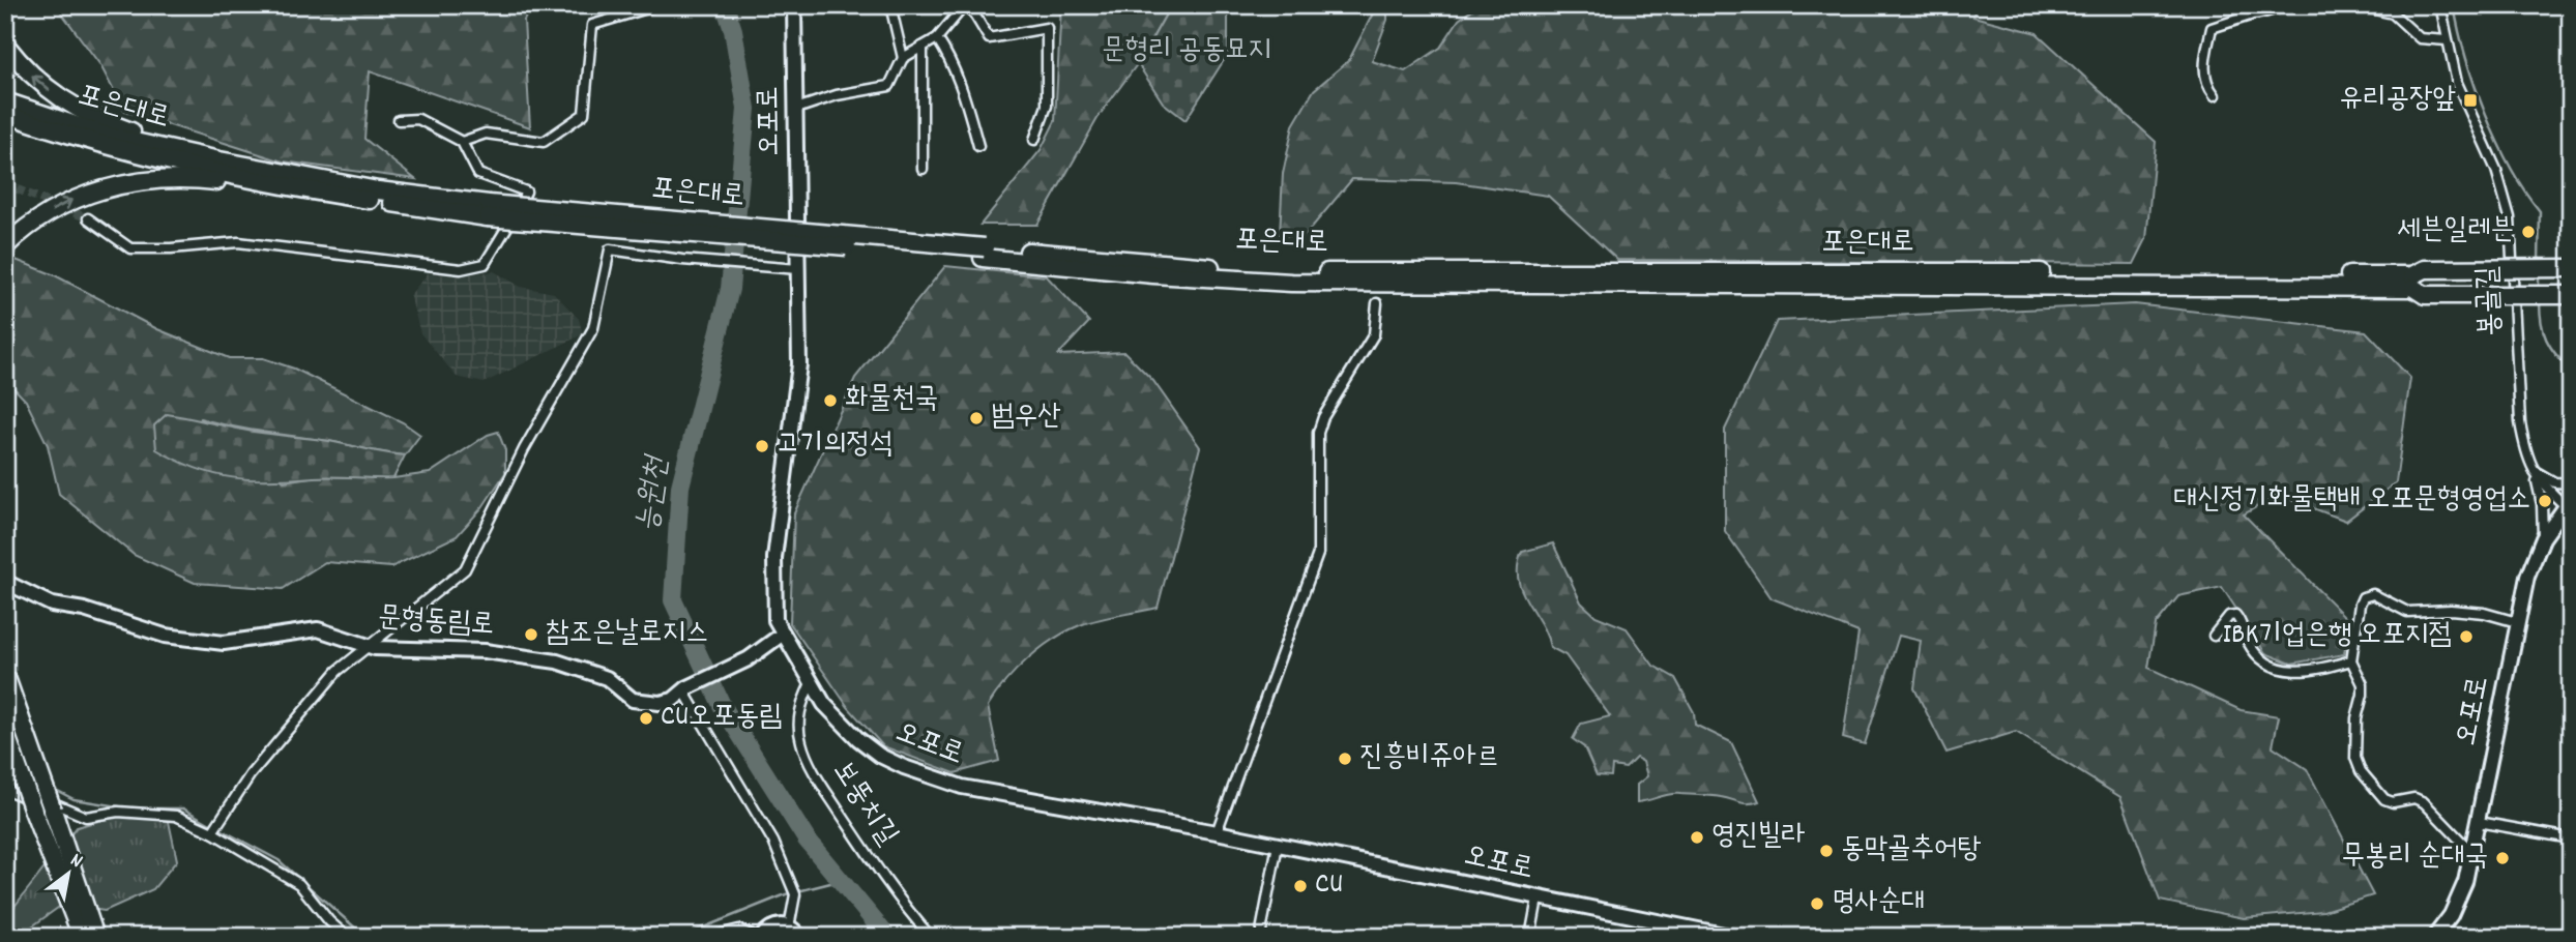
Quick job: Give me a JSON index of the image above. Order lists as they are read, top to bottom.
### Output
{
  "streets": {
    "highway": ["포은대로"],
    "street": [
      "오포로",
      "봉골길",
      "문형동림로",
      "보뚱치길"
    ]
  },
  "crossings": [
    ["오포로", "봉골길"],
    ["오포로", "문형동림로"],
    ["오포로", "보뚱치길"]
  ],
  "water": ["능원천"],
  "parks": ["문형리 공동묘지"],
  "places": {
    "transit": ["유리공장앞"],
    "other": [
      "세븐일레븐",
      "화물천국",
      "범우산",
      "고기의정석",
      "대신정기화물택배 오포문형영업소",
      "참조은날로지스",
      "IBK기업은행 오포지점",
      "CU오포동림",
      "진흥비쥬아르",
      "영진빌라",
      "동막골추어탕",
      "무봉리 순대국",
      "CU",
      "명사순대"
    ]
  },
  "north": "top right"
}
